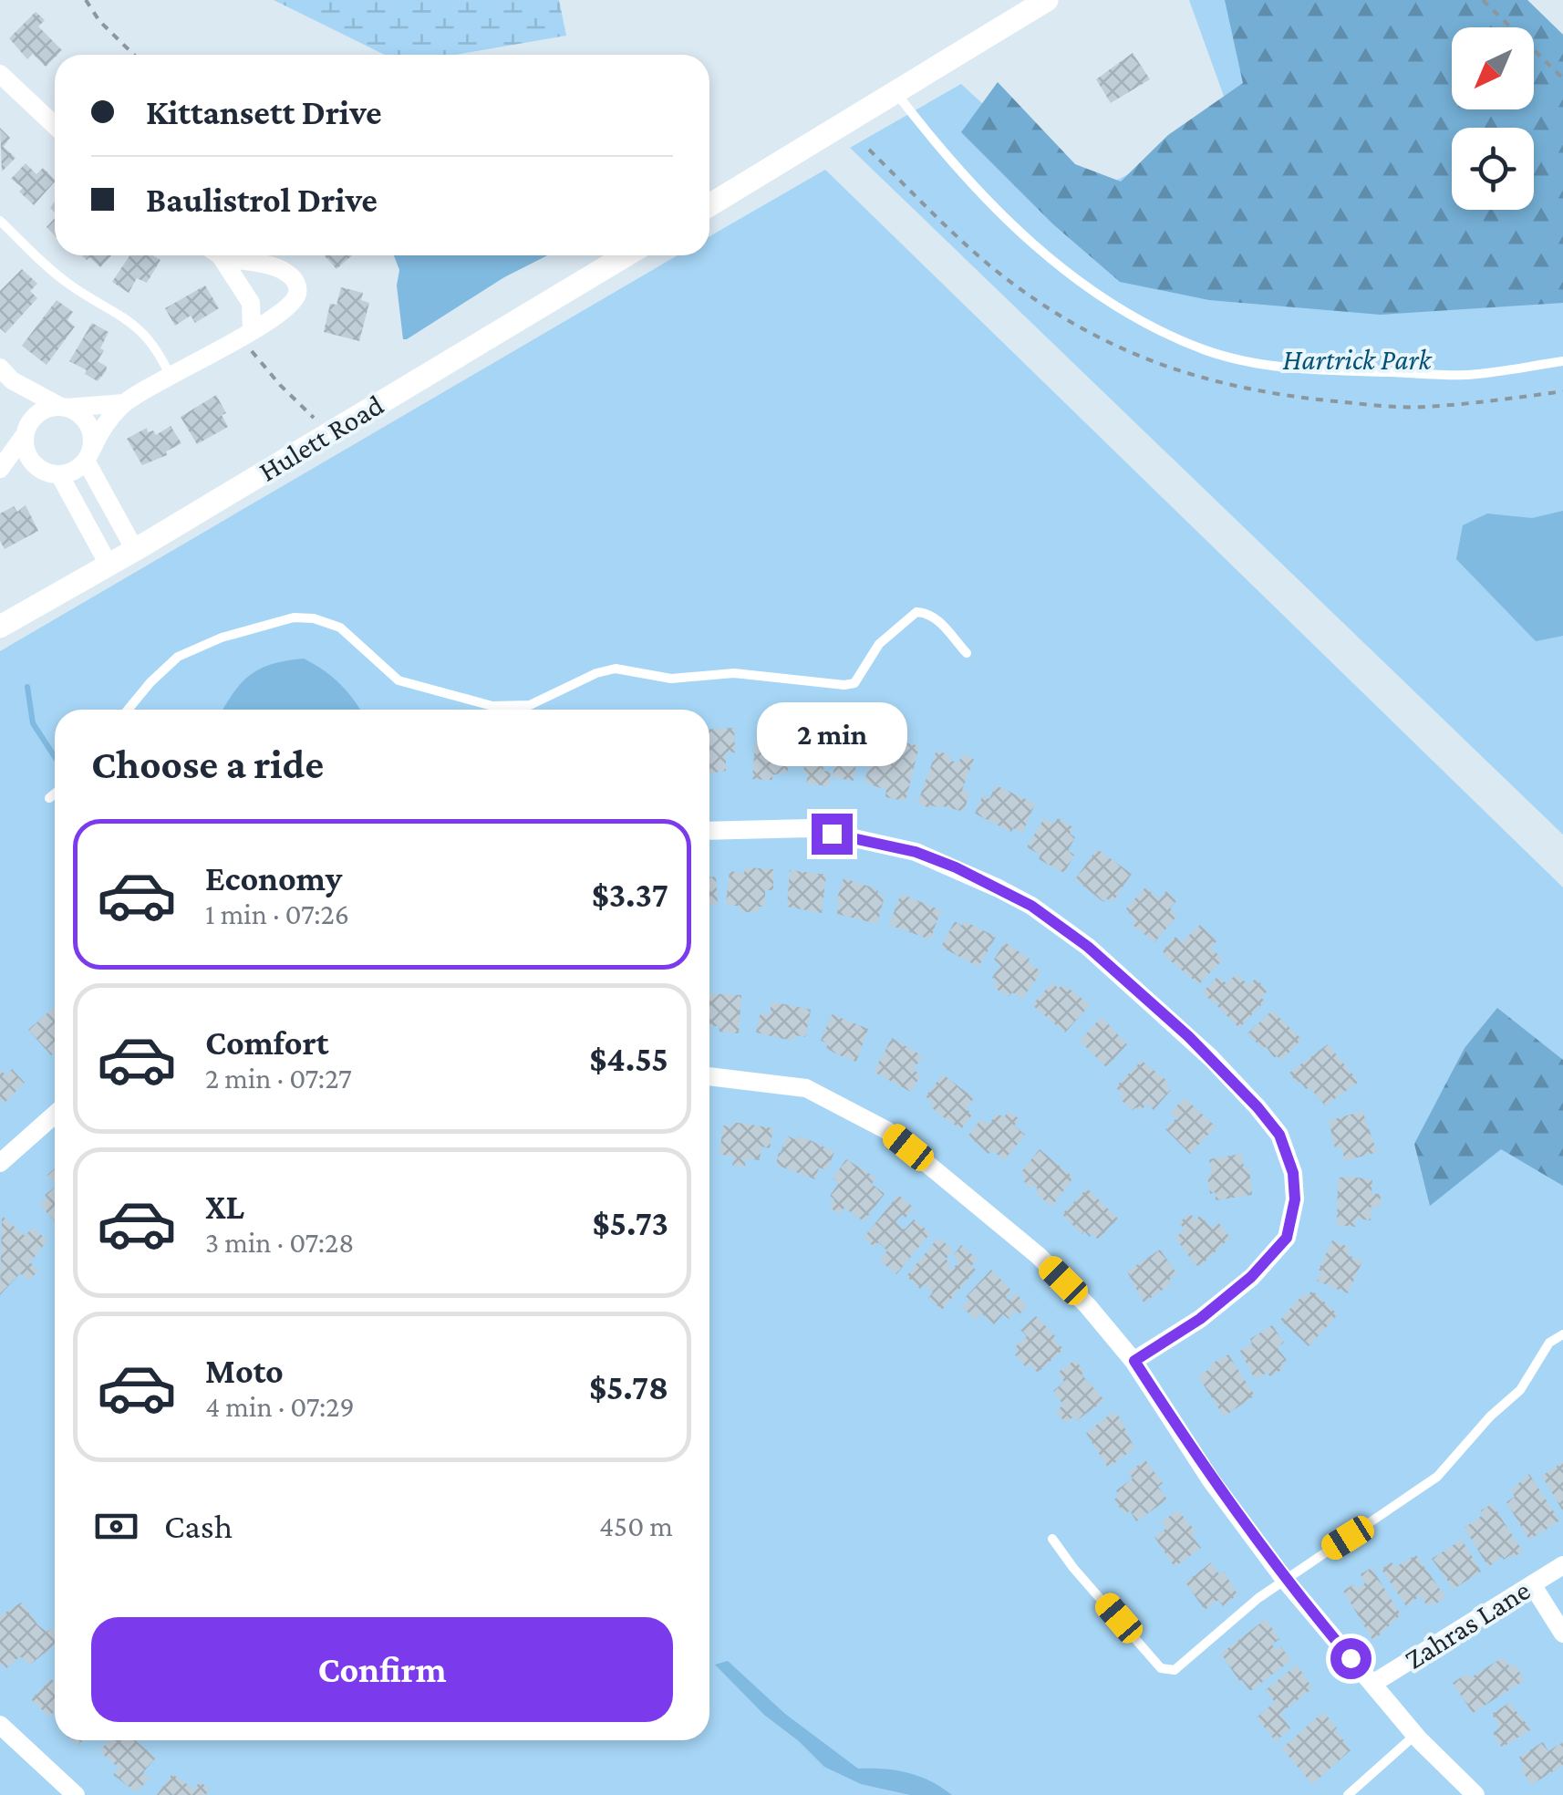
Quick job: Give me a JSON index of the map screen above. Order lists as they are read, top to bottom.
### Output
{
  "streets": {
    "street": ["Hulett Road", "Zahras Lane"]
  },
  "parks": ["Hartrick Park"],
  "north": "bottom left",
  "page": {
    "banner": ["Kittansett Drive", "Baulistrol Drive"],
    "bubble": "2 min",
    "heading": "Choose a ride",
    "list": [
      {
        "name": "Economy",
        "note": "1 min · 07:26",
        "value": "$3.37"
      },
      {
        "name": "Comfort",
        "note": "2 min · 07:27",
        "value": "$4.55"
      },
      {
        "name": "XL",
        "note": "3 min · 07:28",
        "value": "$5.73"
      },
      {
        "name": "Moto",
        "note": "4 min · 07:29",
        "value": "$5.78"
      }
    ],
    "pay": ["Cash", "450 m"],
    "buttons": "Confirm"
  }
}
